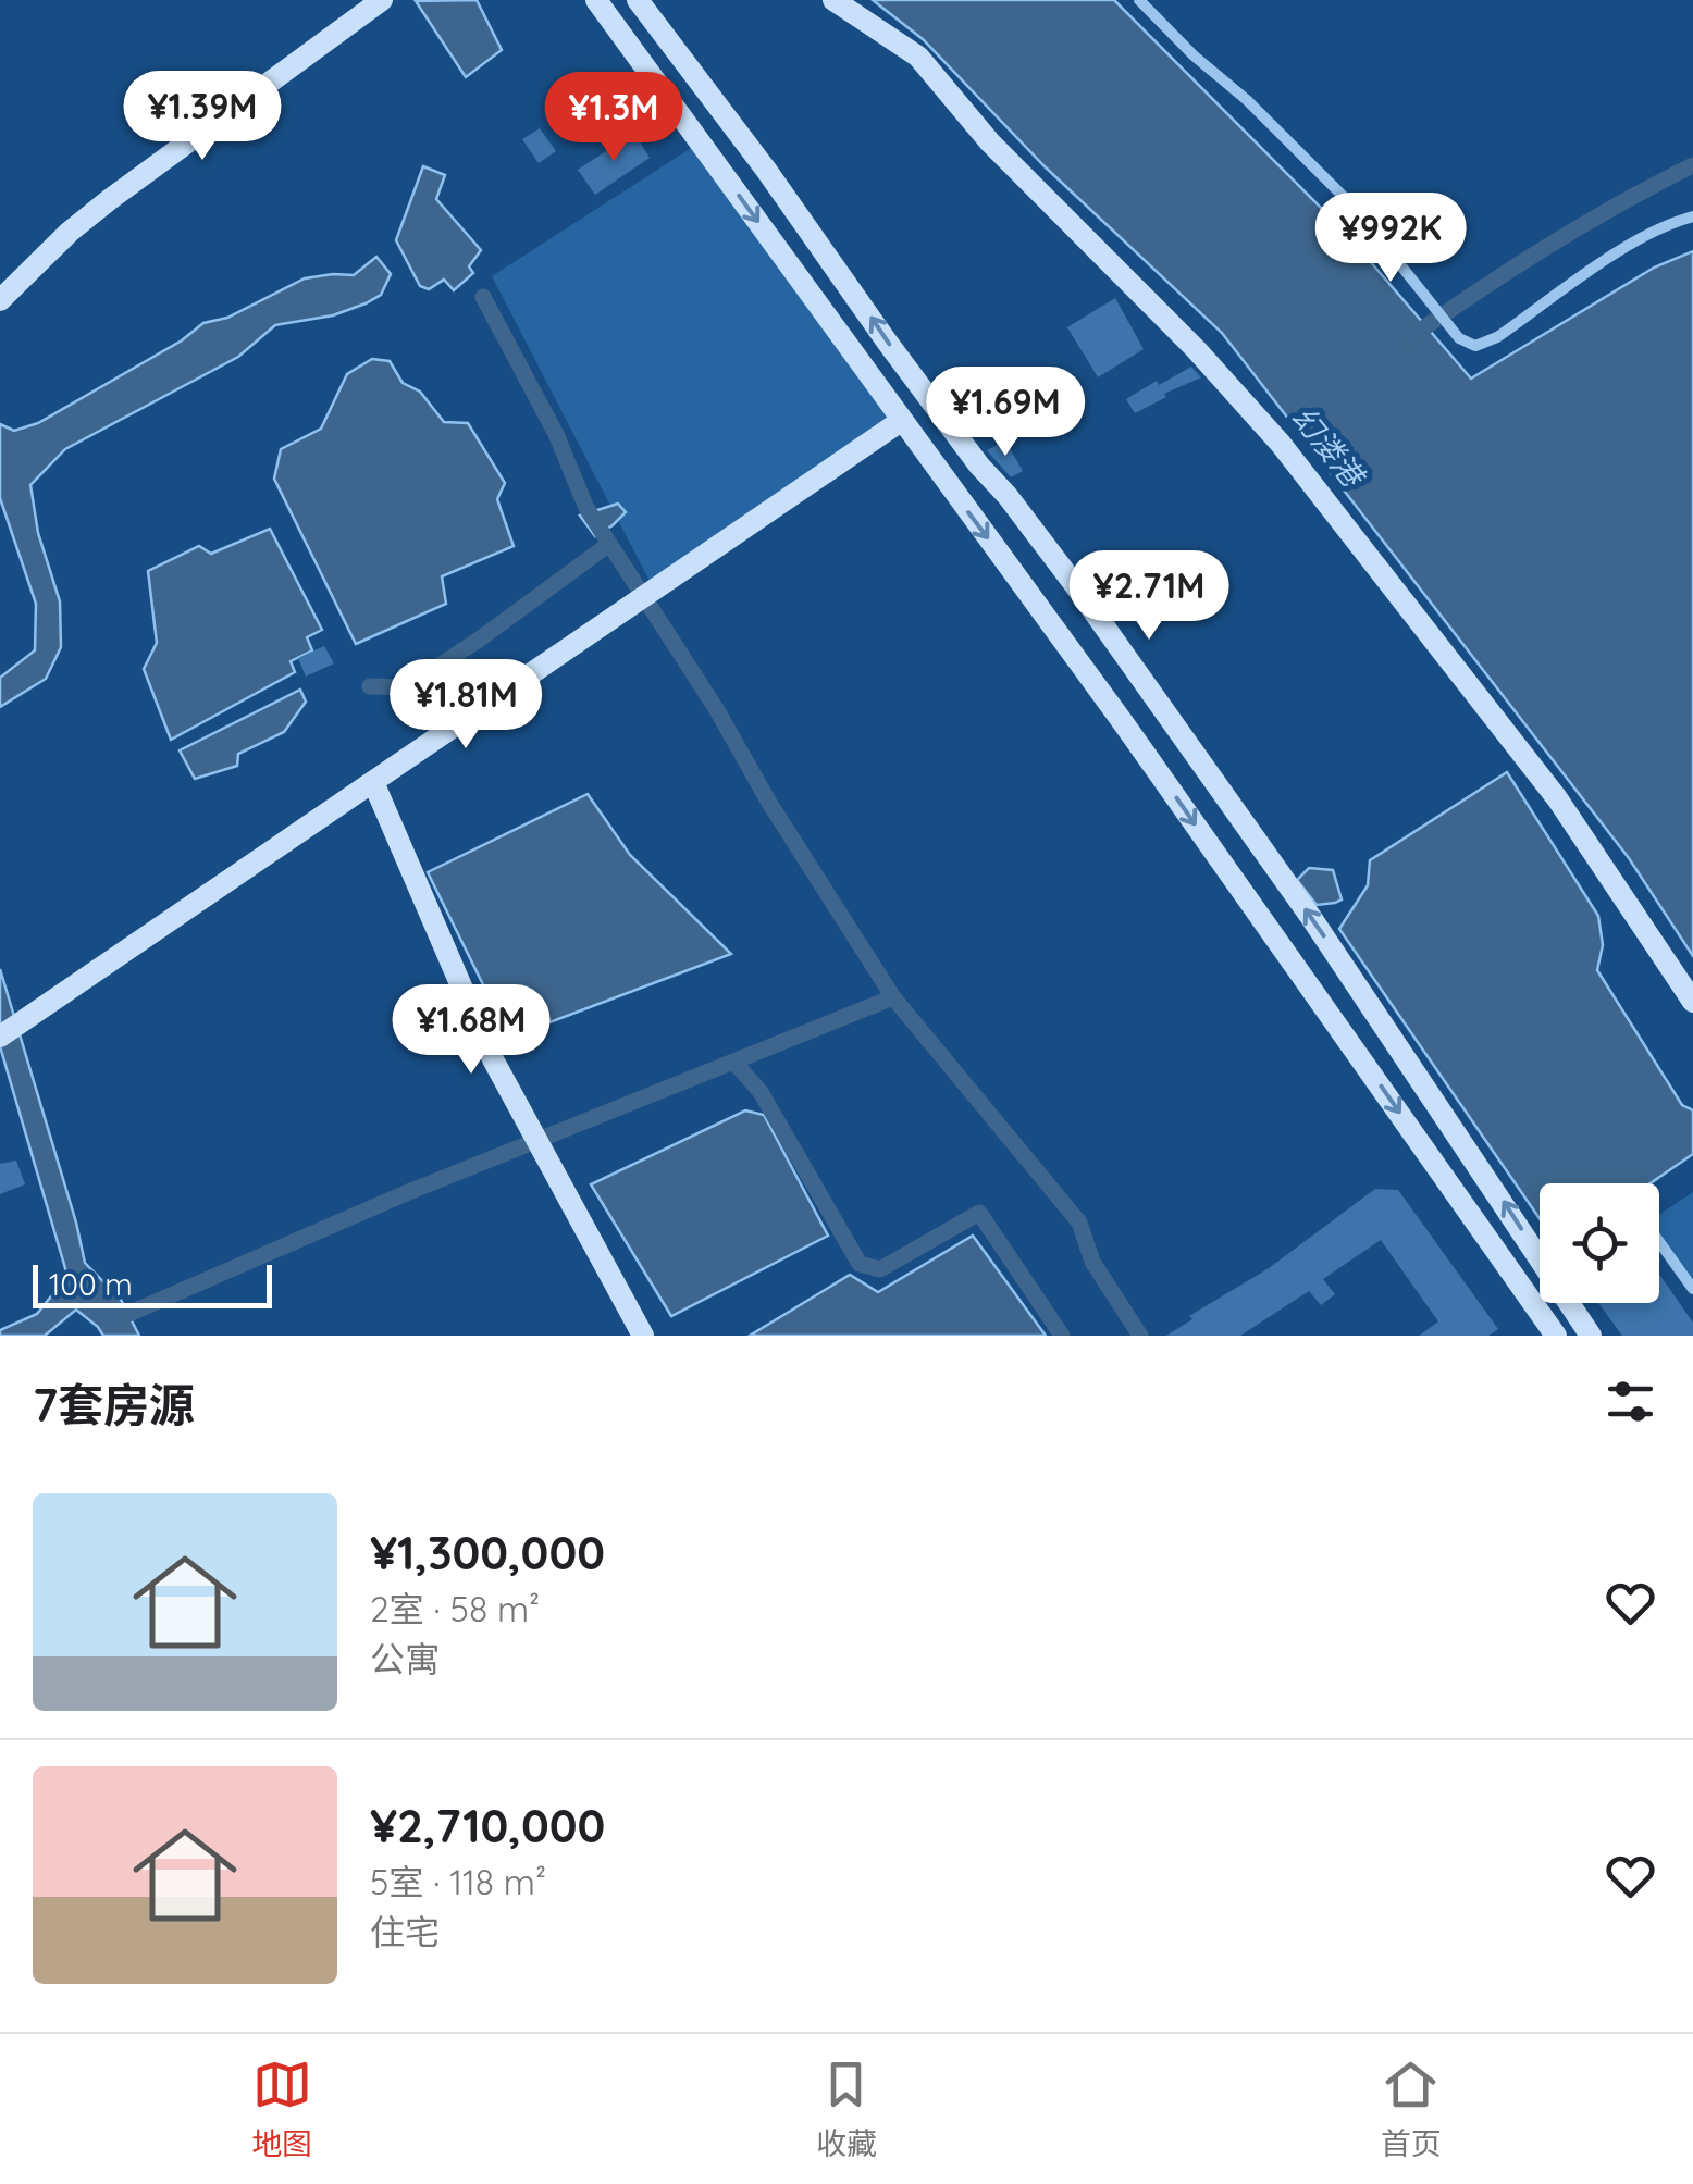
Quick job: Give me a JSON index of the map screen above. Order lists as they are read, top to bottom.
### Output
{
  "water": ["幻溇港"],
  "scale_bar": "100 m",
  "page": {
    "price": [
      "¥1.39M",
      "¥1.3M",
      "¥992K",
      "¥1.69M",
      "¥2.71M",
      "¥1.81M",
      "¥1.68M"
    ],
    "scale": "100 m",
    "heading": "7套房源",
    "list": [
      {
        "name": "¥1,300,000",
        "note": "2室 · 58 m² · 公寓"
      },
      {
        "name": "¥2,710,000",
        "note": "5室 · 118 m² · 住宅"
      }
    ],
    "tabs": ["地图", "收藏", "首页"]
  }
}
